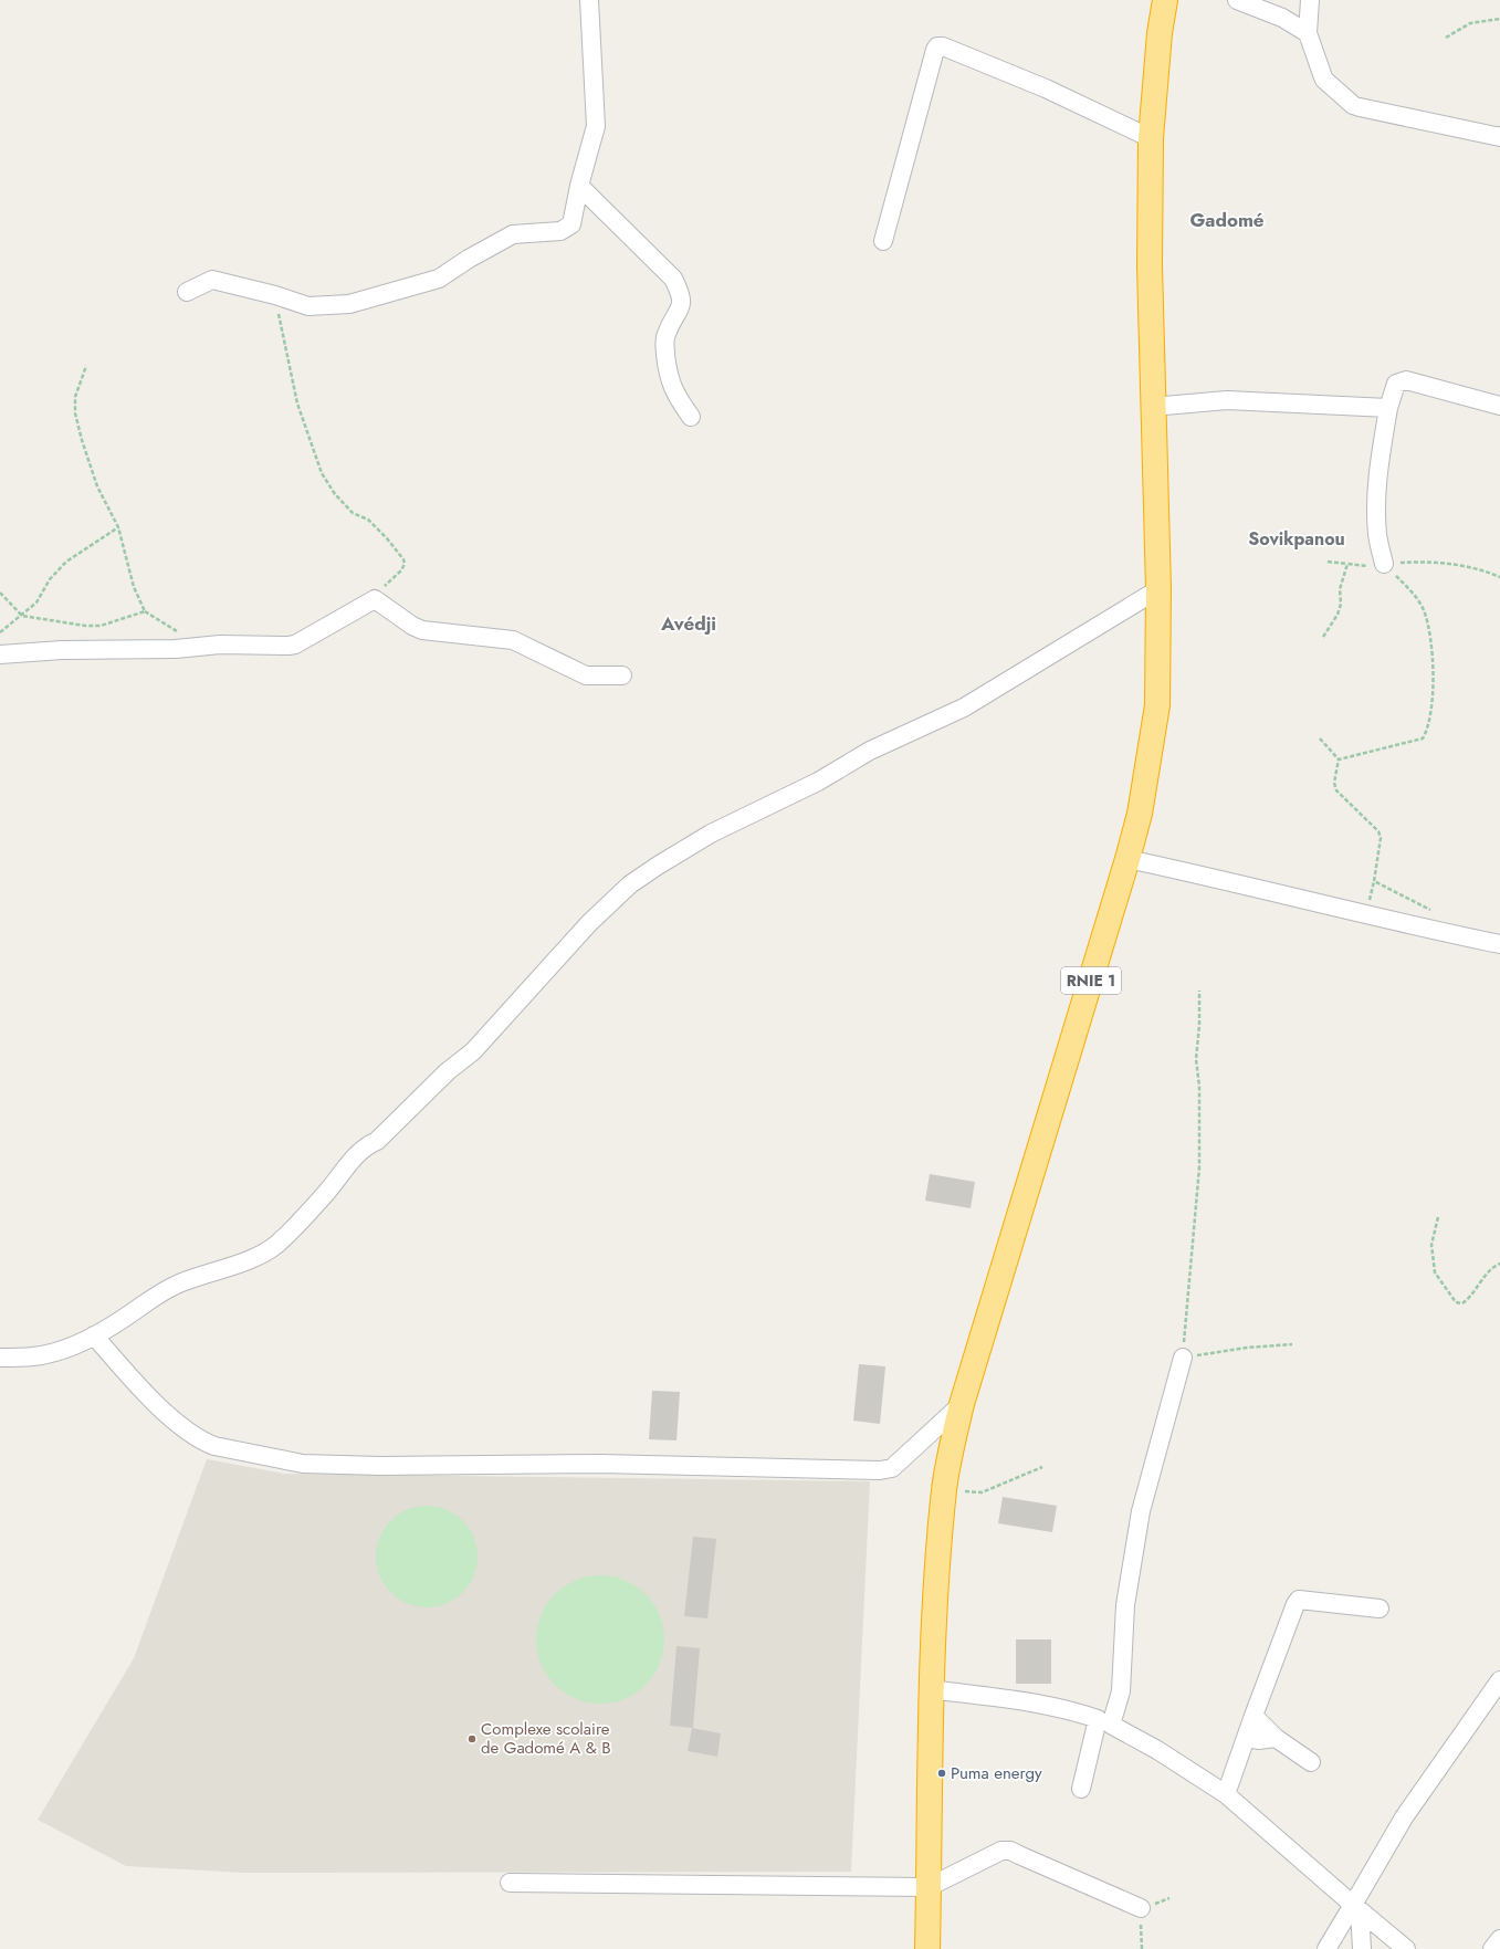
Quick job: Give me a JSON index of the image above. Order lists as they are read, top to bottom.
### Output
{
  "streets": {
    "highway": ["RNIE 1"]
  },
  "districts": ["Gadomé", "Sovikpanou", "Avédji"],
  "places": ["Complexe scolaire de Gadomé A & B", "Puma energy"]
}
